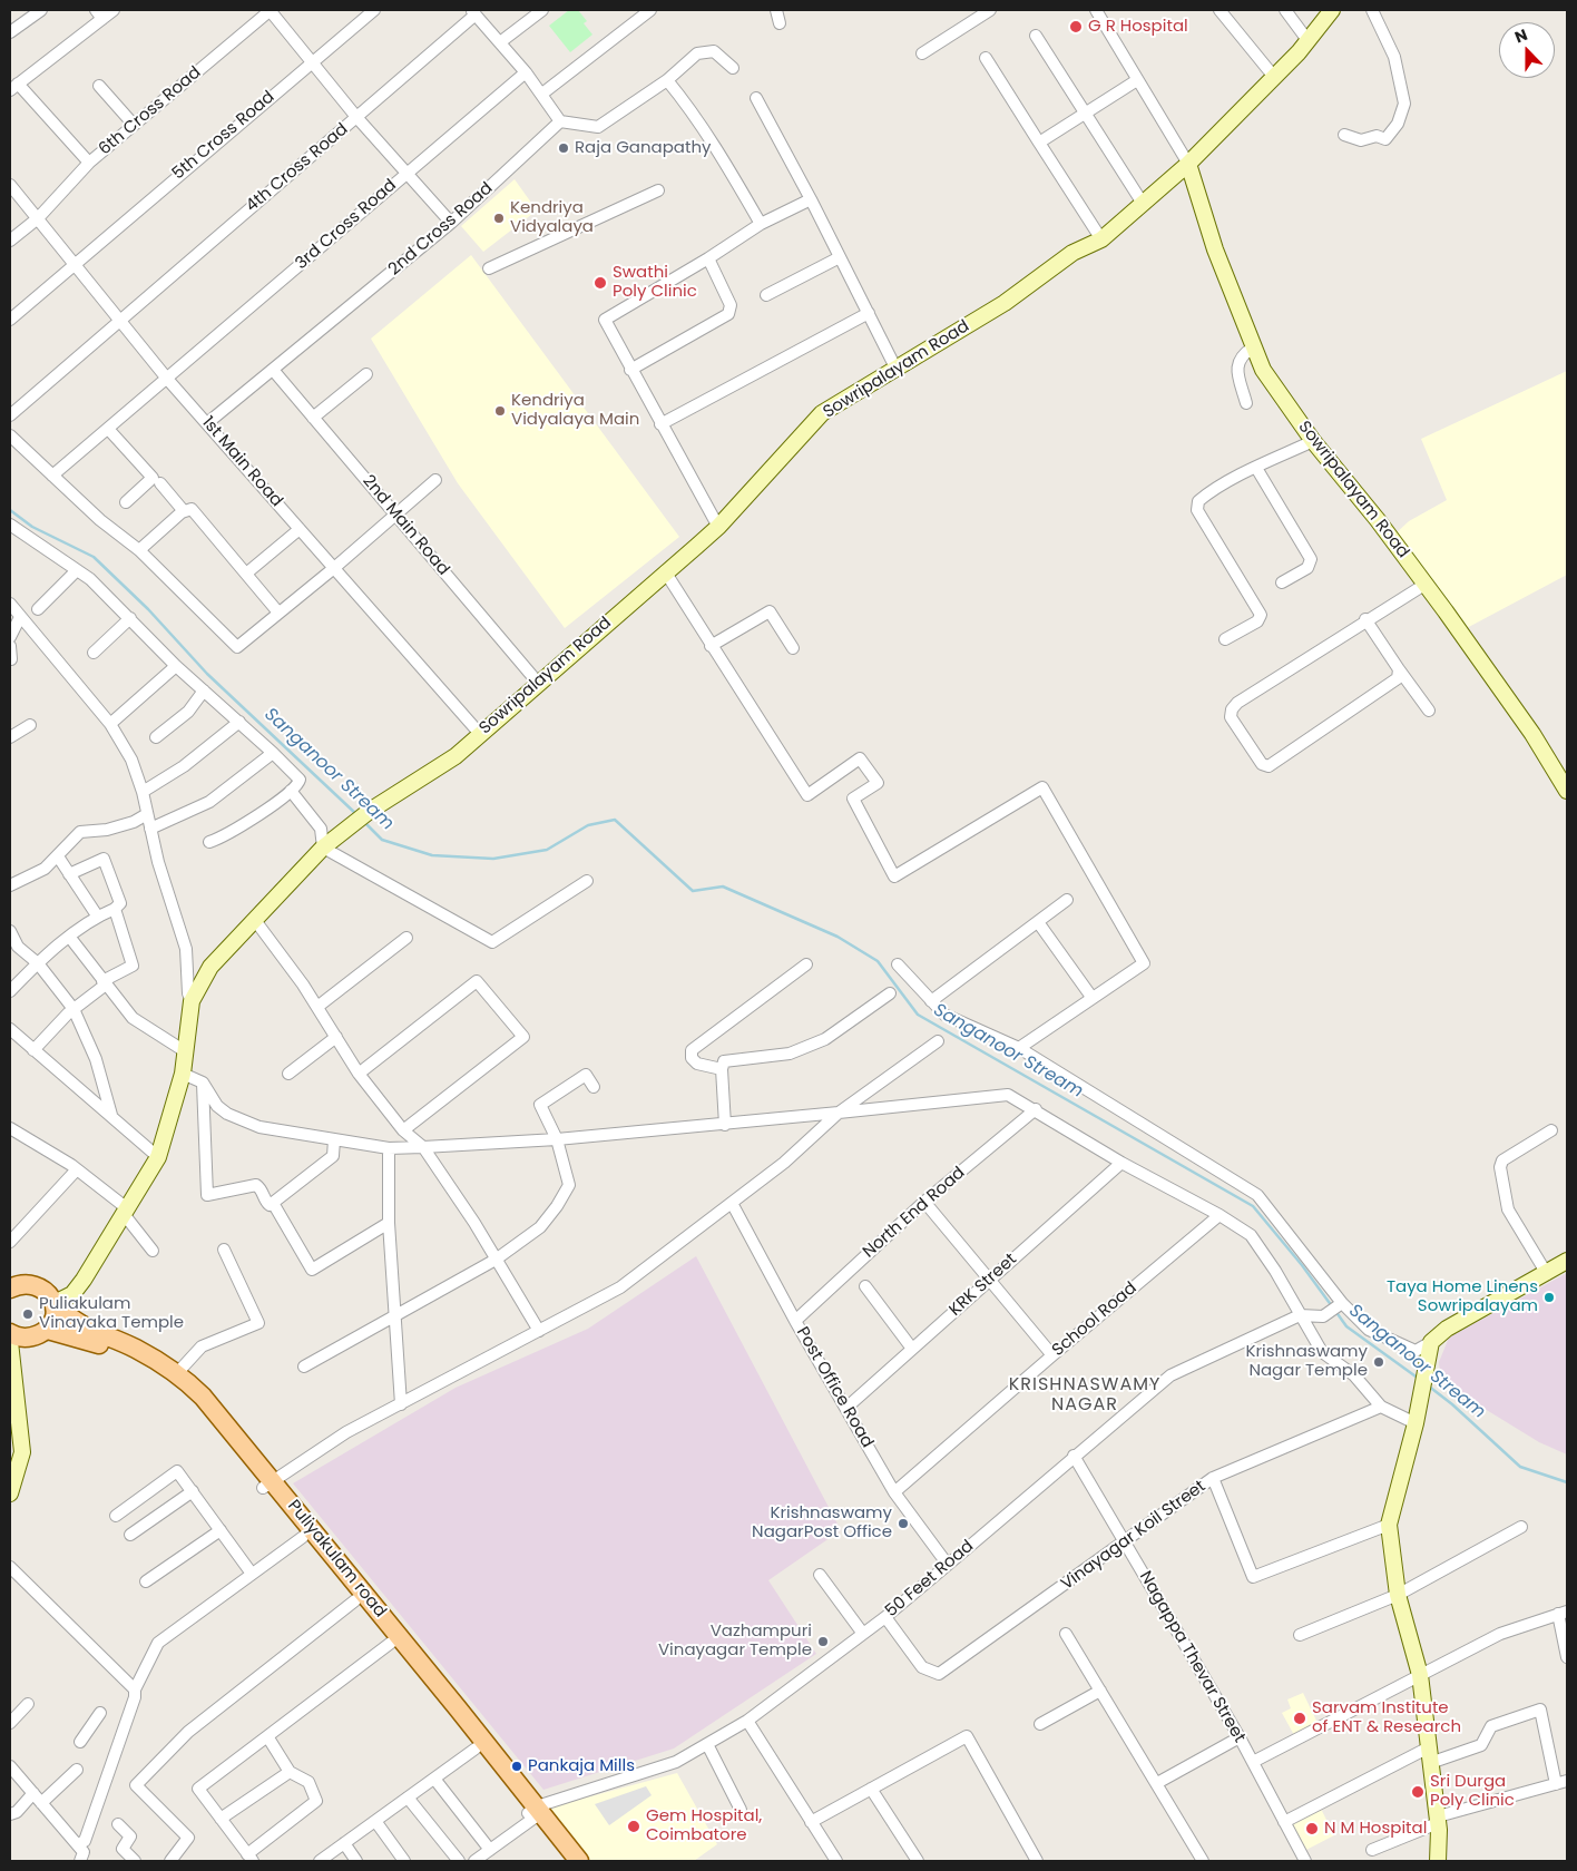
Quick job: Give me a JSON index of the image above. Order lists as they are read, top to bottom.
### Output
{
  "streets": {
    "main road": ["Puliyakulam road"],
    "street": [
      "6th Cross Road",
      "5th Cross Road",
      "4th Cross Road",
      "3rd Cross Road",
      "2nd Cross Road",
      "Sowripalayam Road",
      "1st Main Road",
      "2nd Main Road",
      "North End Road",
      "KRK Street",
      "School Road",
      "Post Office Road",
      "Vinayagar Koil Street",
      "50 Feet Road",
      "Nagappa Thevar Street"
    ]
  },
  "crossings": [
    ["6th Cross Road", "1st Main Road"],
    ["5th Cross Road", "1st Main Road"],
    ["4th Cross Road", "1st Main Road"],
    ["3rd Cross Road", "1st Main Road"],
    ["2nd Cross Road", "1st Main Road"],
    ["2nd Cross Road", "2nd Main Road"],
    ["Sowripalayam Road", "1st Main Road"],
    ["Sowripalayam Road", "2nd Main Road"],
    ["Sowripalayam Road", "Puliyakulam road"],
    ["North End Road", "Post Office Road"],
    ["KRK Street", "Post Office Road"],
    ["School Road", "Post Office Road"],
    ["Post Office Road", "50 Feet Road"],
    ["Vinayagar Koil Street", "50 Feet Road"],
    ["Vinayagar Koil Street", "Nagappa Thevar Street"],
    ["Puliyakulam road", "50 Feet Road"],
    ["50 Feet Road", "Nagappa Thevar Street"]
  ],
  "districts": ["KRISHNASWAMY NAGAR"],
  "water": ["Sanganoor Stream"],
  "places": [
    "G R Hospital",
    "Raja Ganapathy",
    "Kendriya Vidyalaya",
    "Swathi Poly Clinic",
    "Kendriya Vidyalaya Main",
    "Taya Home Linens Sowripalayam",
    "Puliakulam Vinayaka Temple",
    "Krishnaswamy Nagar Temple",
    "Krishnaswamy NagarPost Office",
    "Vazhampuri Vinayagar Temple",
    "Sarvam Institute of ENT & Research",
    "Pankaja Mills",
    "Sri Durga Poly Clinic",
    "Gem Hospital, Coimbatore",
    "N M Hospital"
  ],
  "north": "top"
}
